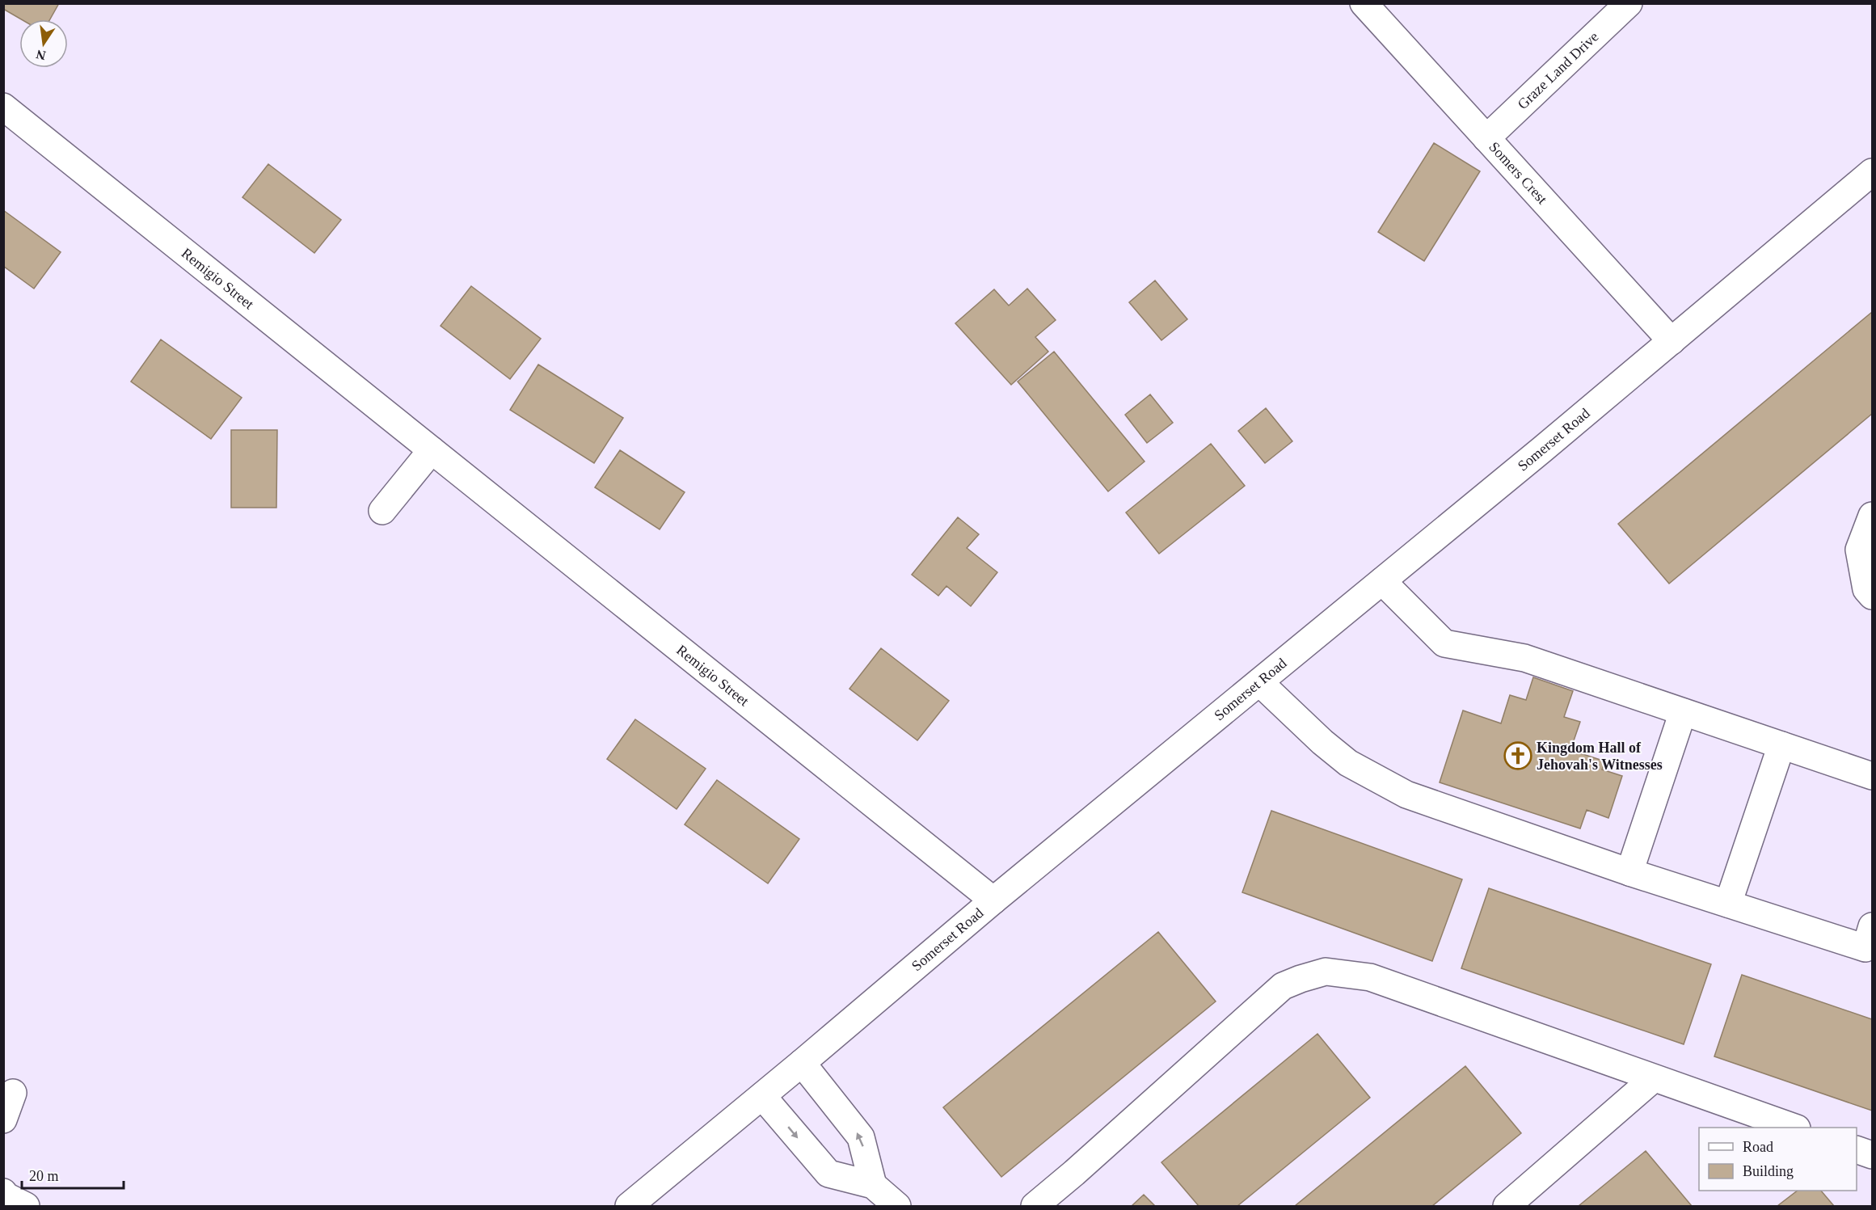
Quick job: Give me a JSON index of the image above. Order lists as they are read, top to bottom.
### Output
{
  "streets": {
    "street": [
      "Graze Land Drive",
      "Somers Crest",
      "Remigio Street",
      "Somerset Road"
    ]
  },
  "crossings": [
    ["Graze Land Drive", "Somers Crest"],
    ["Somers Crest", "Somerset Road"],
    ["Remigio Street", "Somerset Road"]
  ],
  "places": {
    "church": ["Kingdom Hall of Jehovah's Witnesses"]
  },
  "legend": ["Road", "Building"],
  "scale_bar": "20 m",
  "north": "bottom"
}
